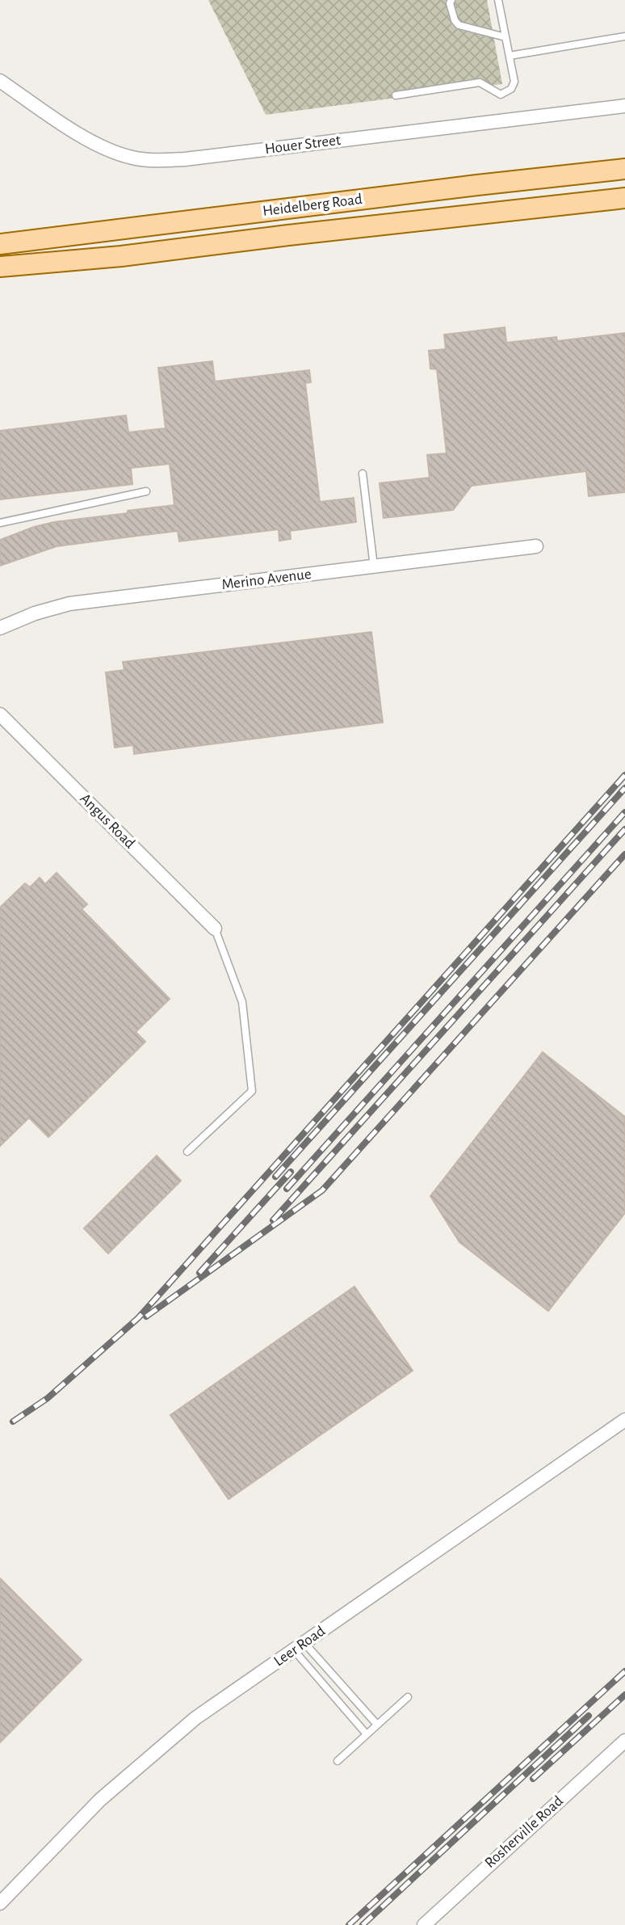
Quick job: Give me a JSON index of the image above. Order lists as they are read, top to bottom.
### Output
{
  "streets": {
    "main road": ["Heidelberg Road"],
    "street": [
      "Houer Street",
      "Merino Avenue",
      "Angus Road",
      "Leer Road",
      "Rosherville Road"
    ]
  }
}
